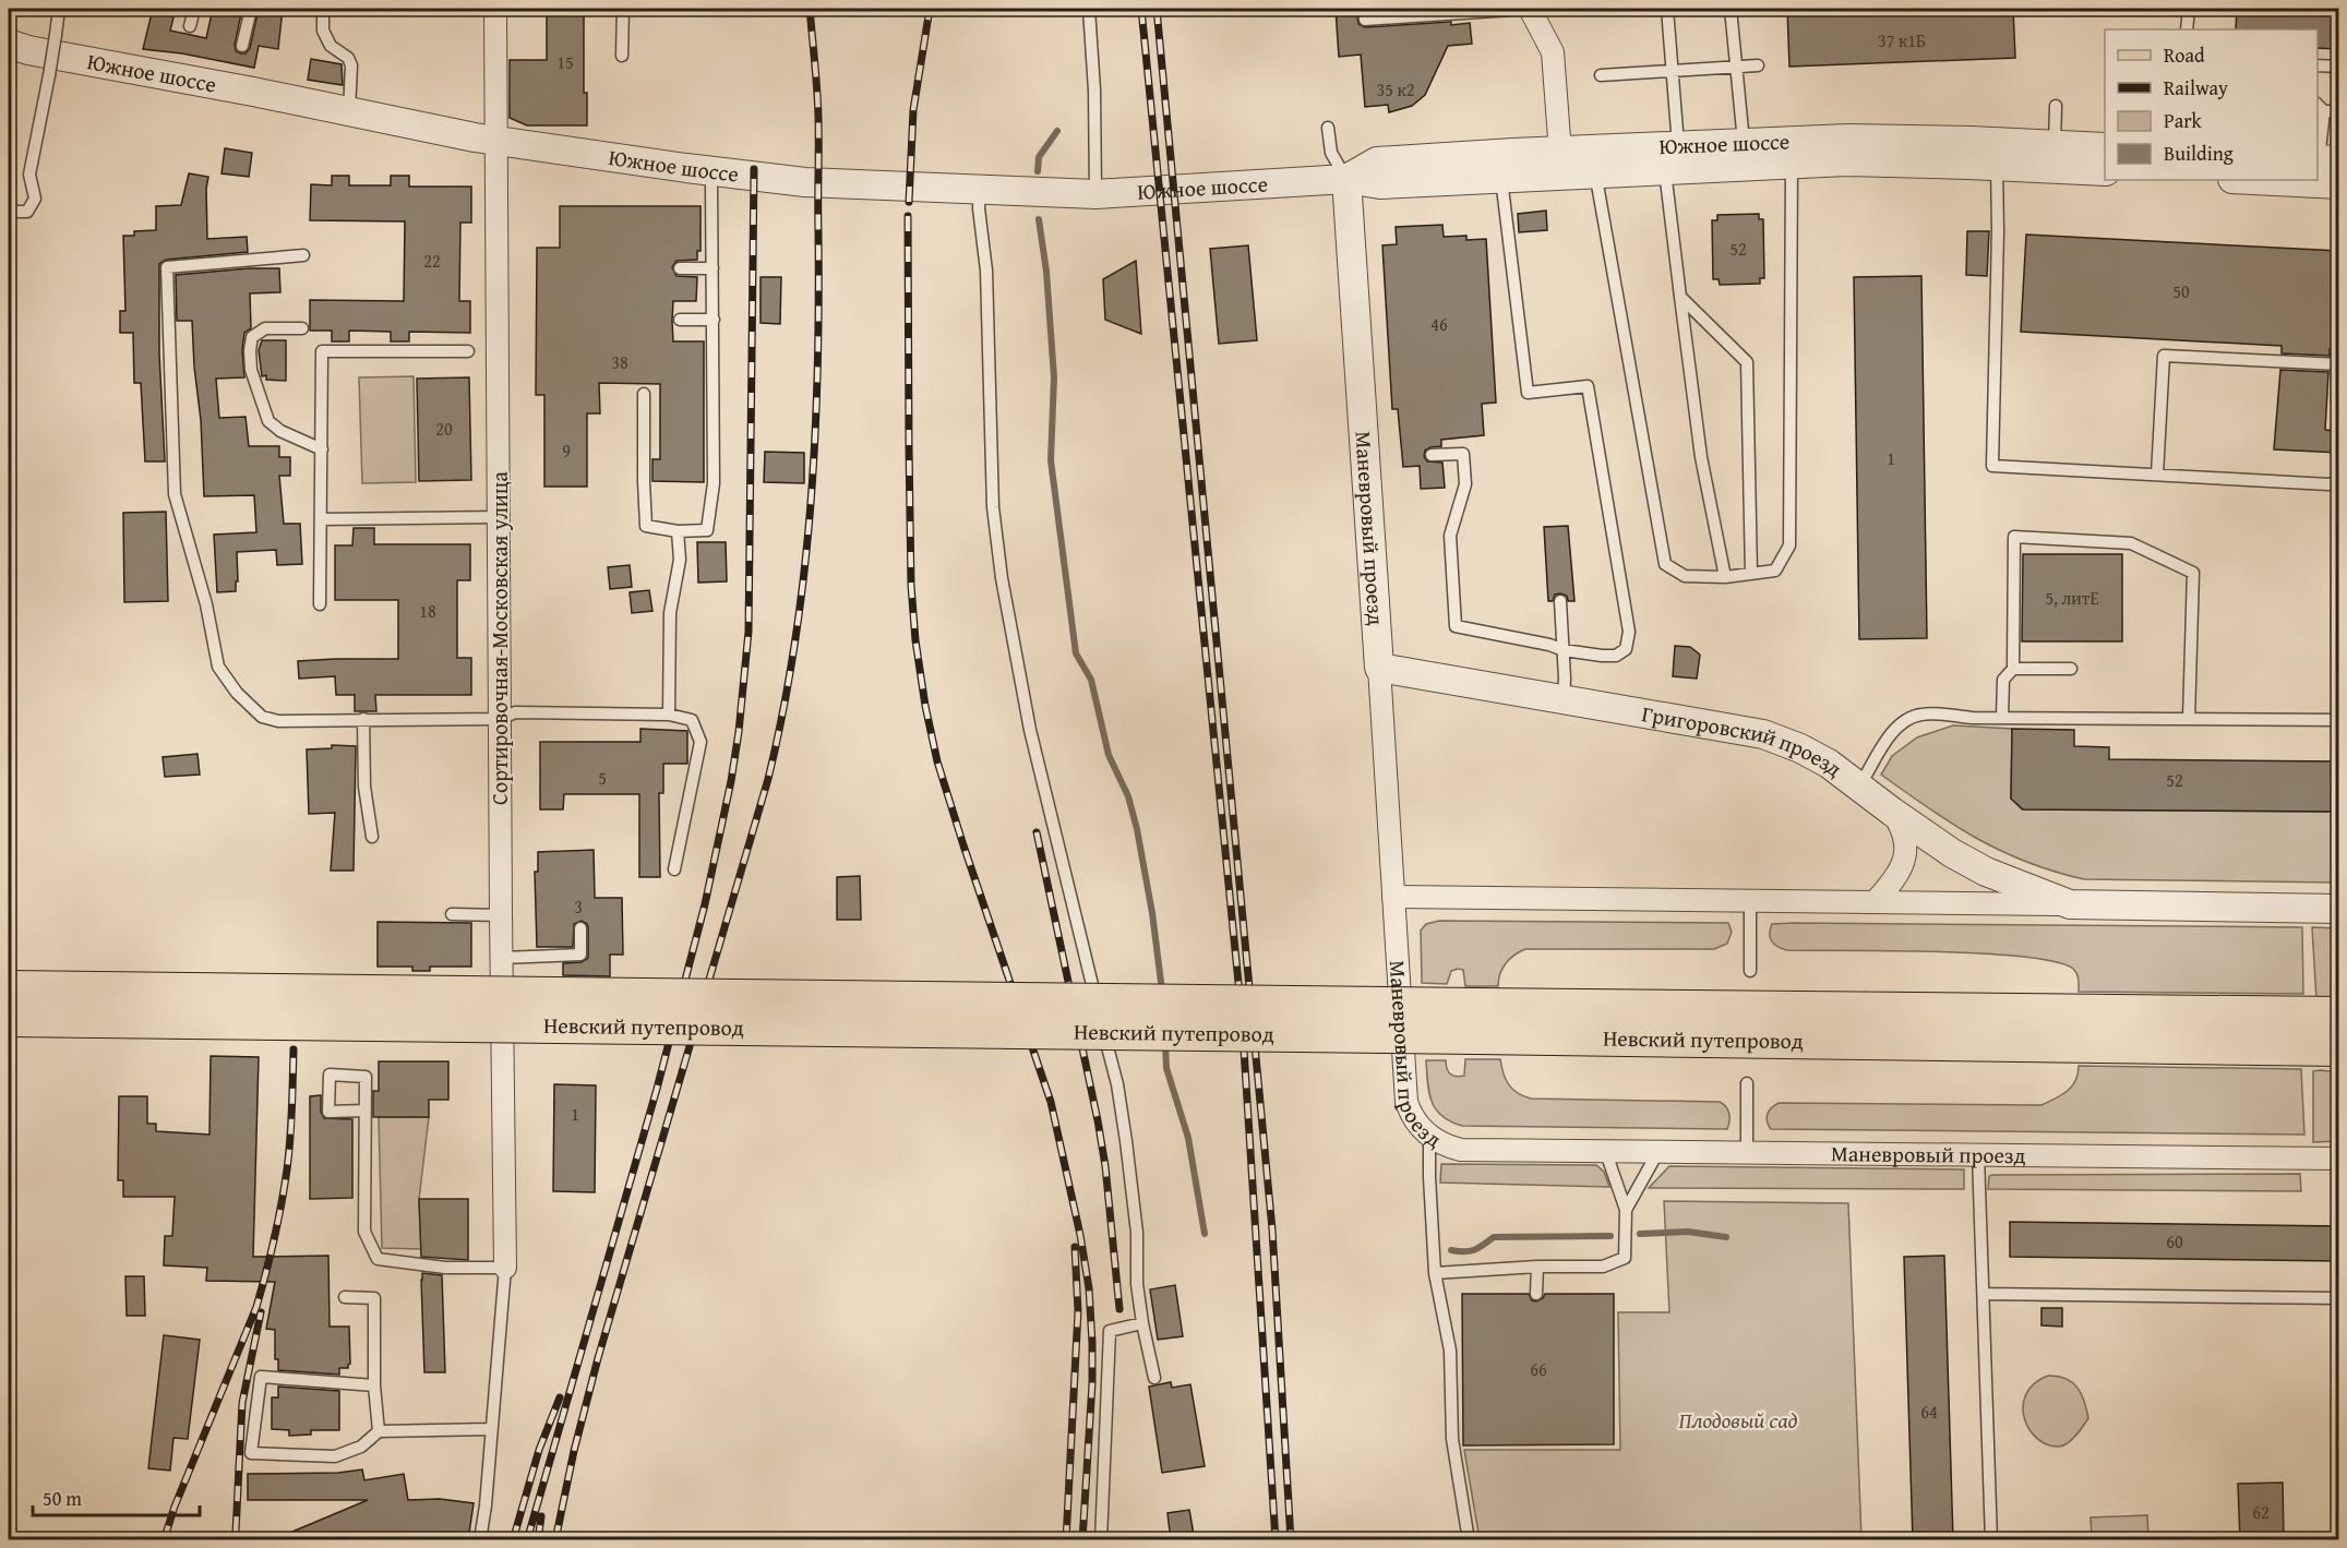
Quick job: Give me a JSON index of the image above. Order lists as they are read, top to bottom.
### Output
{
  "streets": {
    "main road": ["Невский путепровод"],
    "street": [
      "Южное шоссе",
      "Маневровый проезд",
      "Сортировочная-Московская улица",
      "Григоровский проезд"
    ]
  },
  "crossings": [
    ["Южное шоссе", "Маневровый проезд"],
    ["Южное шоссе", "Сортировочная-Московская улица"],
    ["Маневровый проезд", "Григоровский проезд"]
  ],
  "parks": ["Плодовый сад"],
  "house_numbers": [
    "37 к1Б",
    "15",
    "35 к2",
    "52",
    "22",
    "50",
    "46",
    "38",
    "20",
    "9",
    "1",
    "5, литЕ",
    "18",
    "5",
    "52",
    "3",
    "1",
    "60",
    "66",
    "64",
    "62"
  ],
  "legend": [
    "Road",
    "Railway",
    "Park",
    "Building"
  ],
  "scale_bar": "50 m"
}
